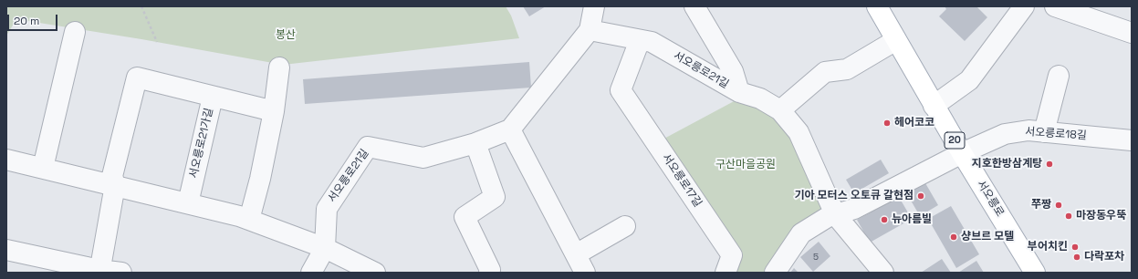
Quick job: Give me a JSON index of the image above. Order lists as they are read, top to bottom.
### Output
{
  "streets": {
    "main road": ["20", "서오릉로"],
    "street": [
      "서오릉로21길",
      "서오릉로18길",
      "서오릉로21가길",
      "서오릉로17길"
    ]
  },
  "crossings": [
    ["서오릉로21길", "서오릉로17길"],
    ["서오릉로18길", "서오릉로"]
  ],
  "parks": ["봉산", "구산마을공원"],
  "places": [
    "헤어코코",
    "지호한방삼계탕",
    "기아 모터스 오토큐 갈현점",
    "쭈짱",
    "마장동우뚝",
    "뉴아름빌",
    "샹브르 모텔",
    "부어치킨",
    "다락포차"
  ],
  "house_numbers": ["5"],
  "scale_bar": "20 m"
}
